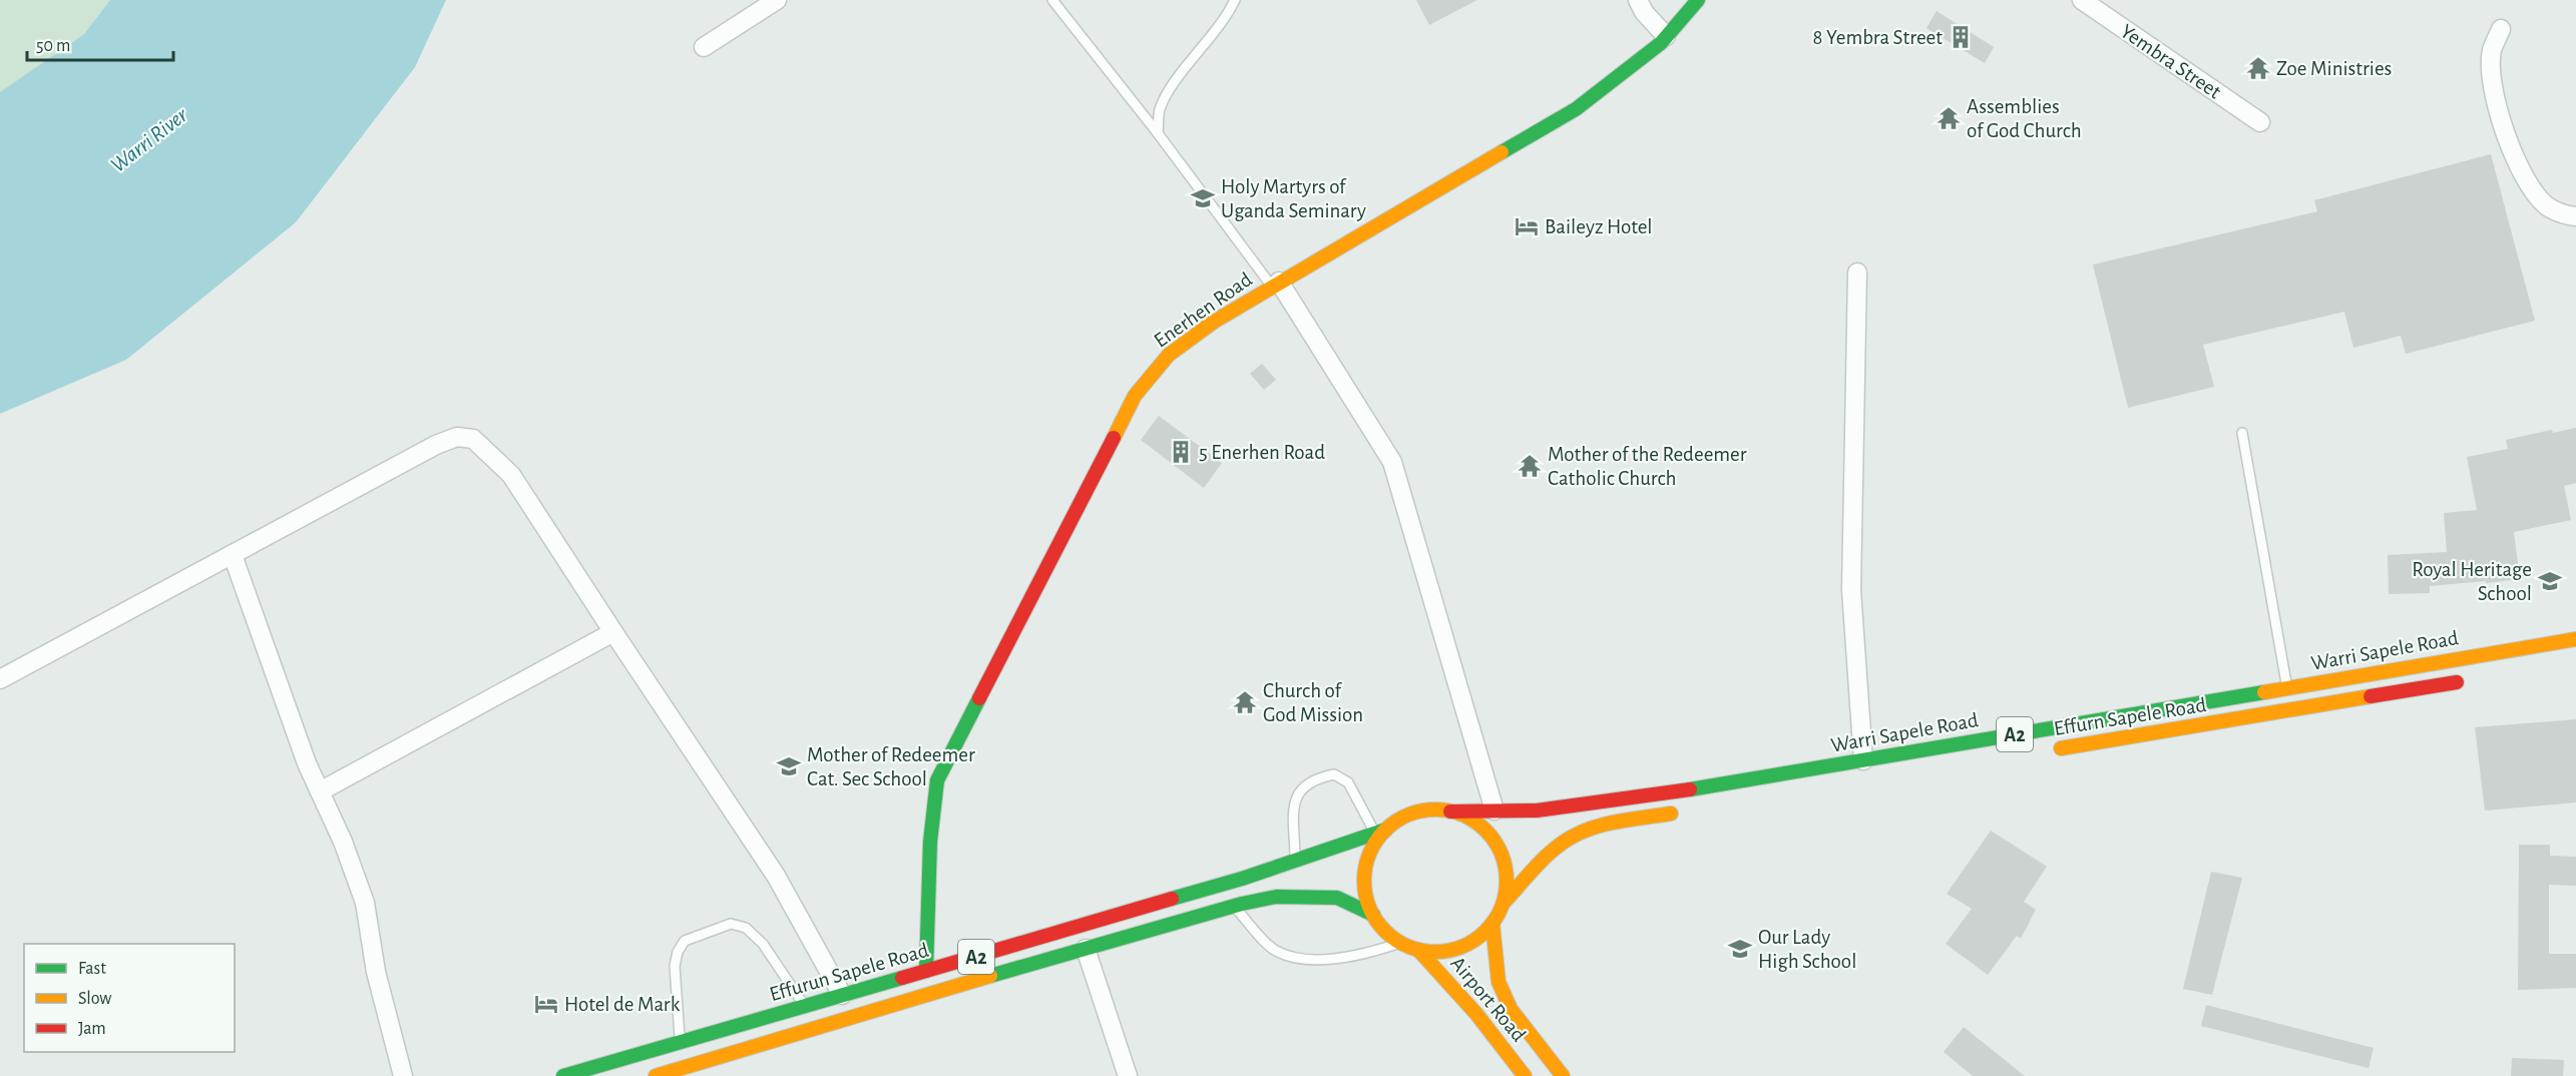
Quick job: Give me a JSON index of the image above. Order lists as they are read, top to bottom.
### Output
{
  "streets": {
    "main road": [
      "Enerhen Road",
      "Warri Sapele Road",
      "Effurn Sapele Road",
      "A2",
      "Effurun Sapele Road",
      "Airport Road"
    ],
    "street": ["Yembra Street"]
  },
  "crossings": [
    ["Enerhen Road", "Effurun Sapele Road"],
    ["Warri Sapele Road", "A2"],
    ["Warri Sapele Road", "Effurun Sapele Road"],
    ["Warri Sapele Road", "Airport Road"],
    ["A2", "Effurun Sapele Road"],
    ["A2", "Airport Road"],
    ["Effurun Sapele Road", "Airport Road"]
  ],
  "water": ["Warri River"],
  "places": {
    "building": ["8 Yembra Street", "5 Enerhen Road"],
    "temple": [
      "Zoe Ministries",
      "Assemblies of God Church",
      "Mother of the Redeemer Catholic Church",
      "Church of God Mission"
    ],
    "school or university": [
      "Holy Martyrs of Uganda Seminary",
      "Royal Heritage School",
      "Mother of Redeemer Cat. Sec School",
      "Our Lady High School"
    ],
    "hotel": ["Baileyz Hotel", "Hotel de Mark"]
  },
  "legend": ["Fast", "Slow", "Jam"],
  "scale_bar": "50 m"
}
